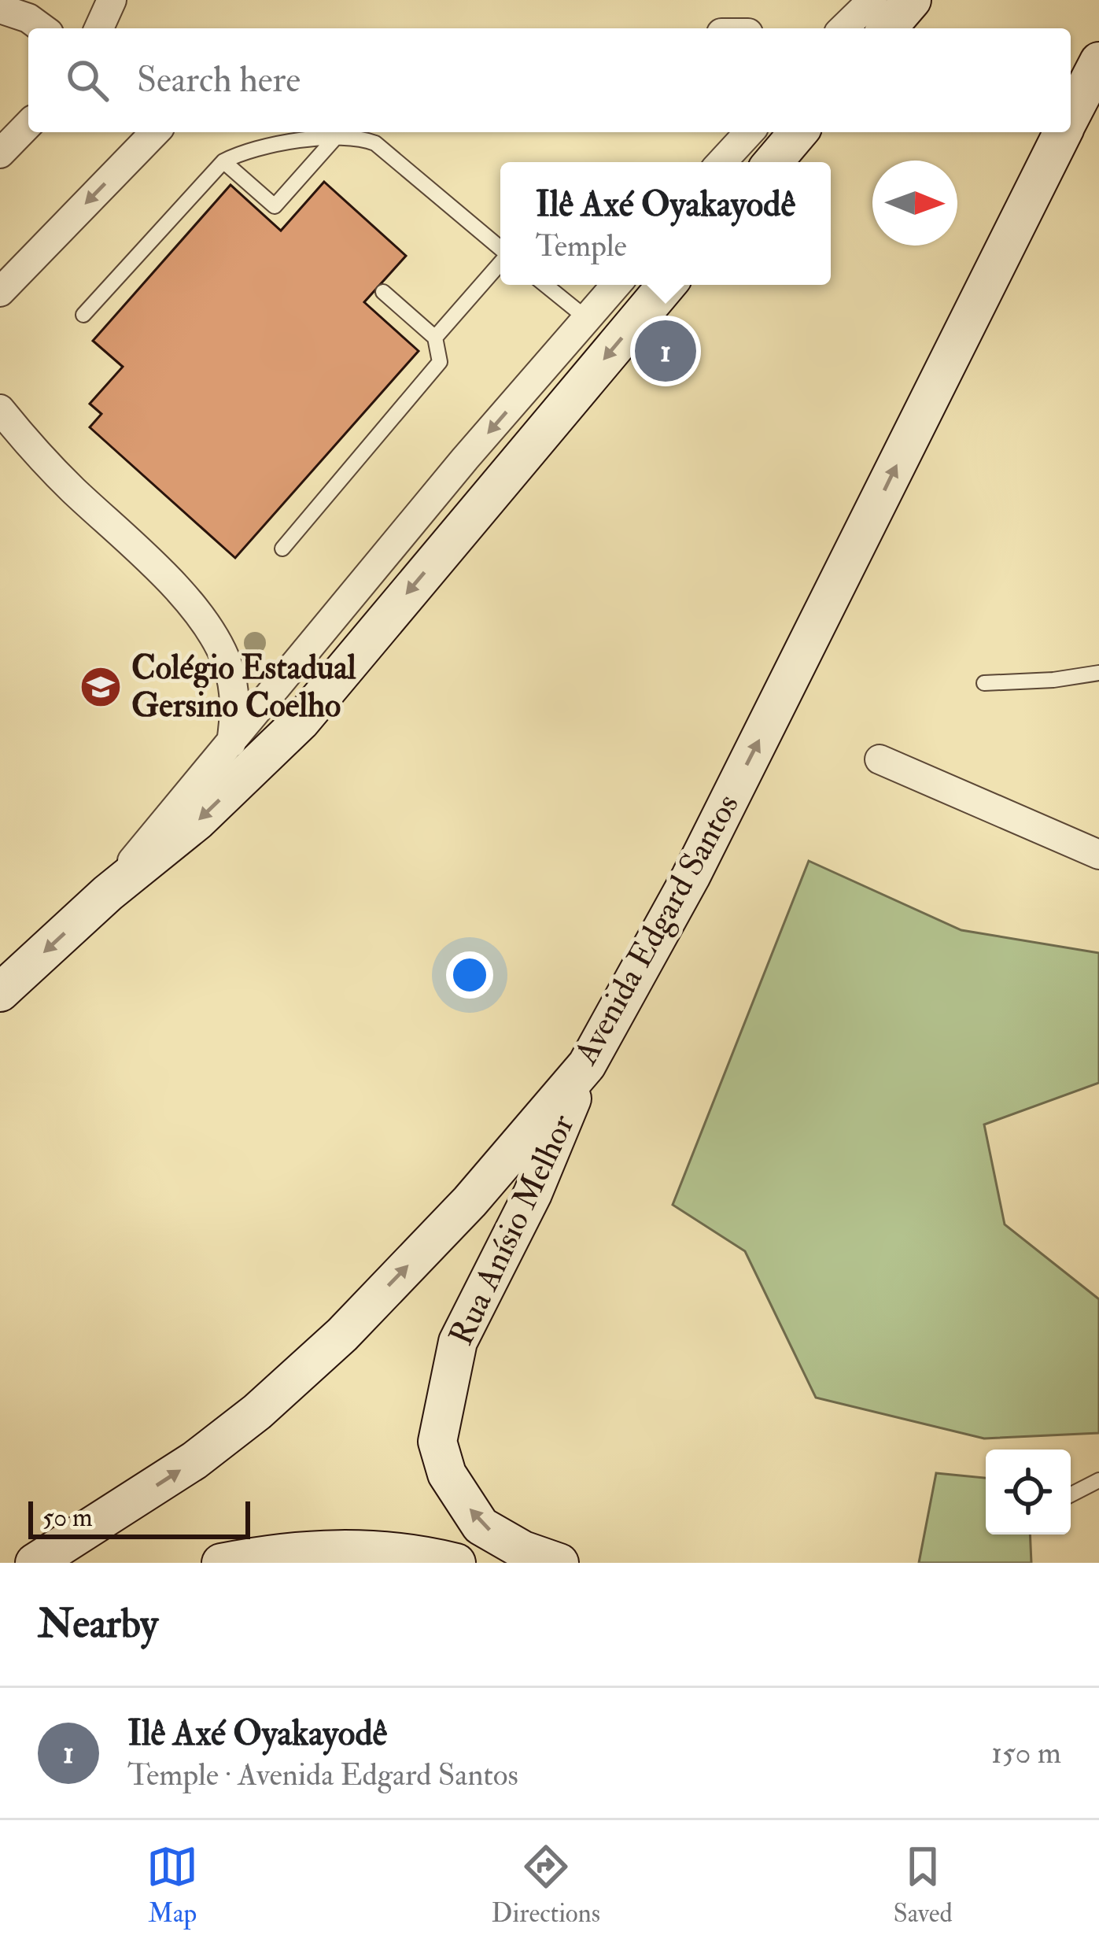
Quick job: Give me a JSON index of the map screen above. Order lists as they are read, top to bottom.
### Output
{
  "streets": {
    "main road": ["Avenida Edgard Santos", "Rua Anísio Melhor"]
  },
  "crossings": [
    ["Avenida Edgard Santos", "Rua Anísio Melhor"]
  ],
  "one_way": ["Avenida Edgard Santos", "Rua Anísio Melhor"],
  "places": {
    "school or university": ["Colégio Estadual Gersino Coelho"]
  },
  "scale_bar": "50 m",
  "north": "right",
  "page": {
    "search": "Search here",
    "popup": ["Ilê Axé Oyakayodê", "Temple"],
    "pins": "1",
    "scale": "50 m",
    "heading": "Nearby",
    "list": [
      {
        "mark": "1",
        "name": "Ilê Axé Oyakayodê",
        "note": "Temple · Avenida Edgard Santos",
        "value": "150 m"
      }
    ],
    "nav": ["Map", "Directions", "Saved"]
  }
}
